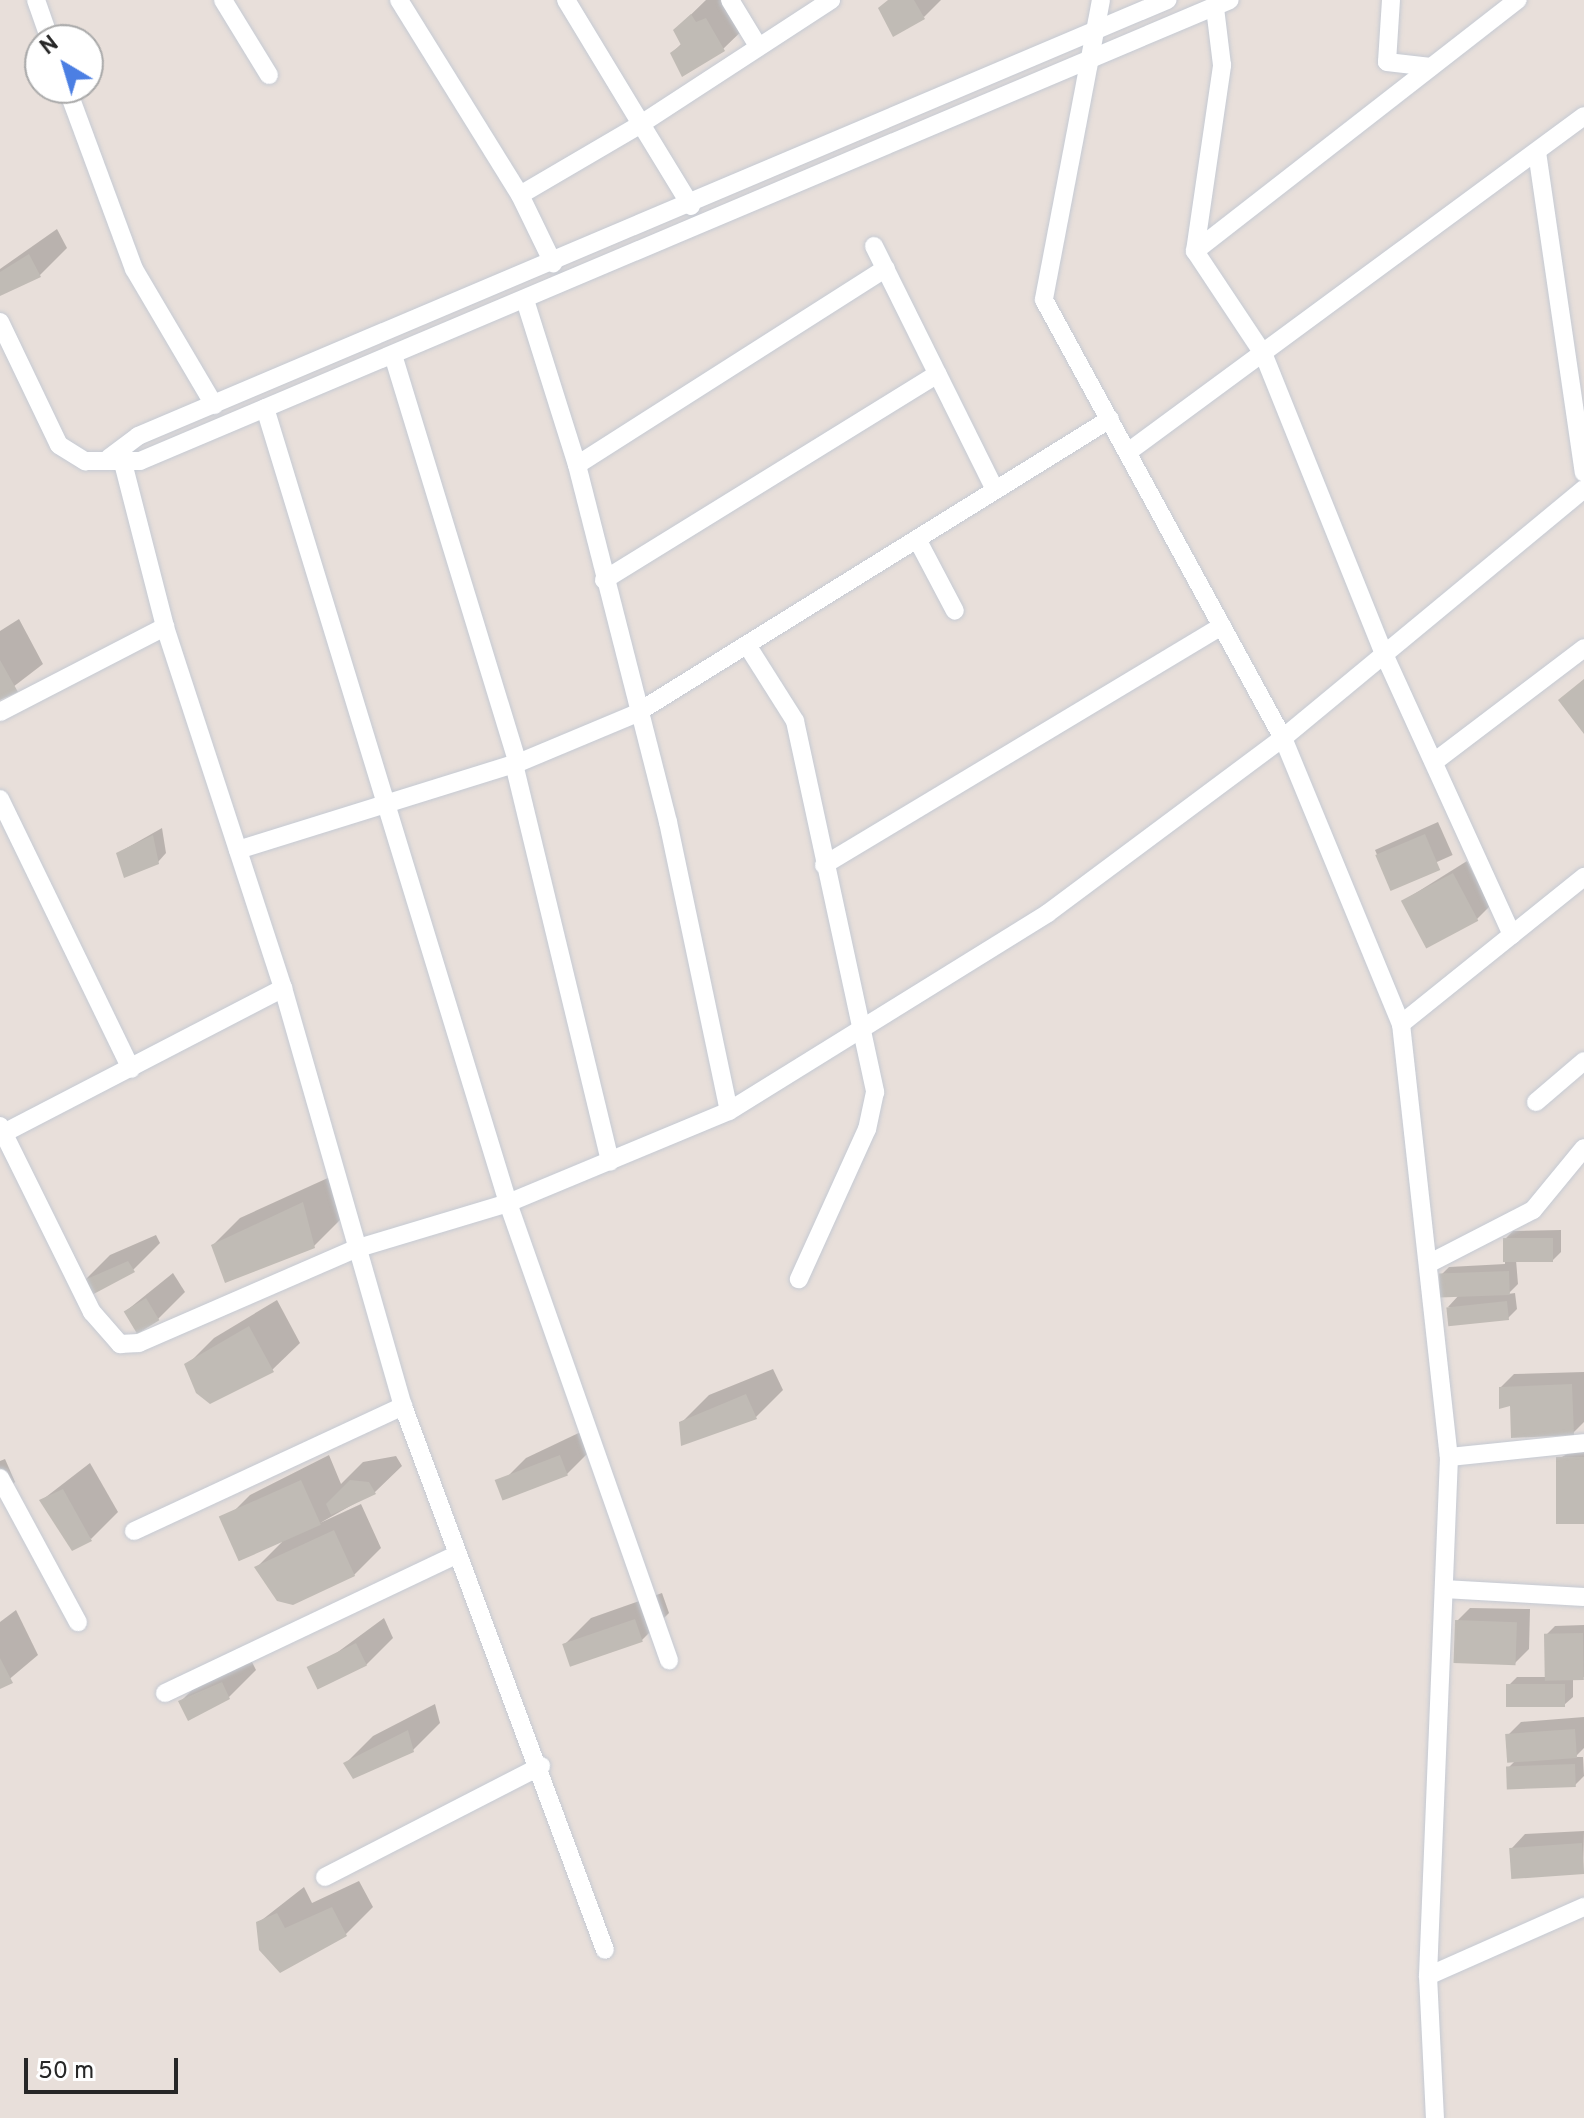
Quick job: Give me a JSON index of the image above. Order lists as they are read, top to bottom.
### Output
{
  "scale_bar": "50 m",
  "north": "top left"
}
